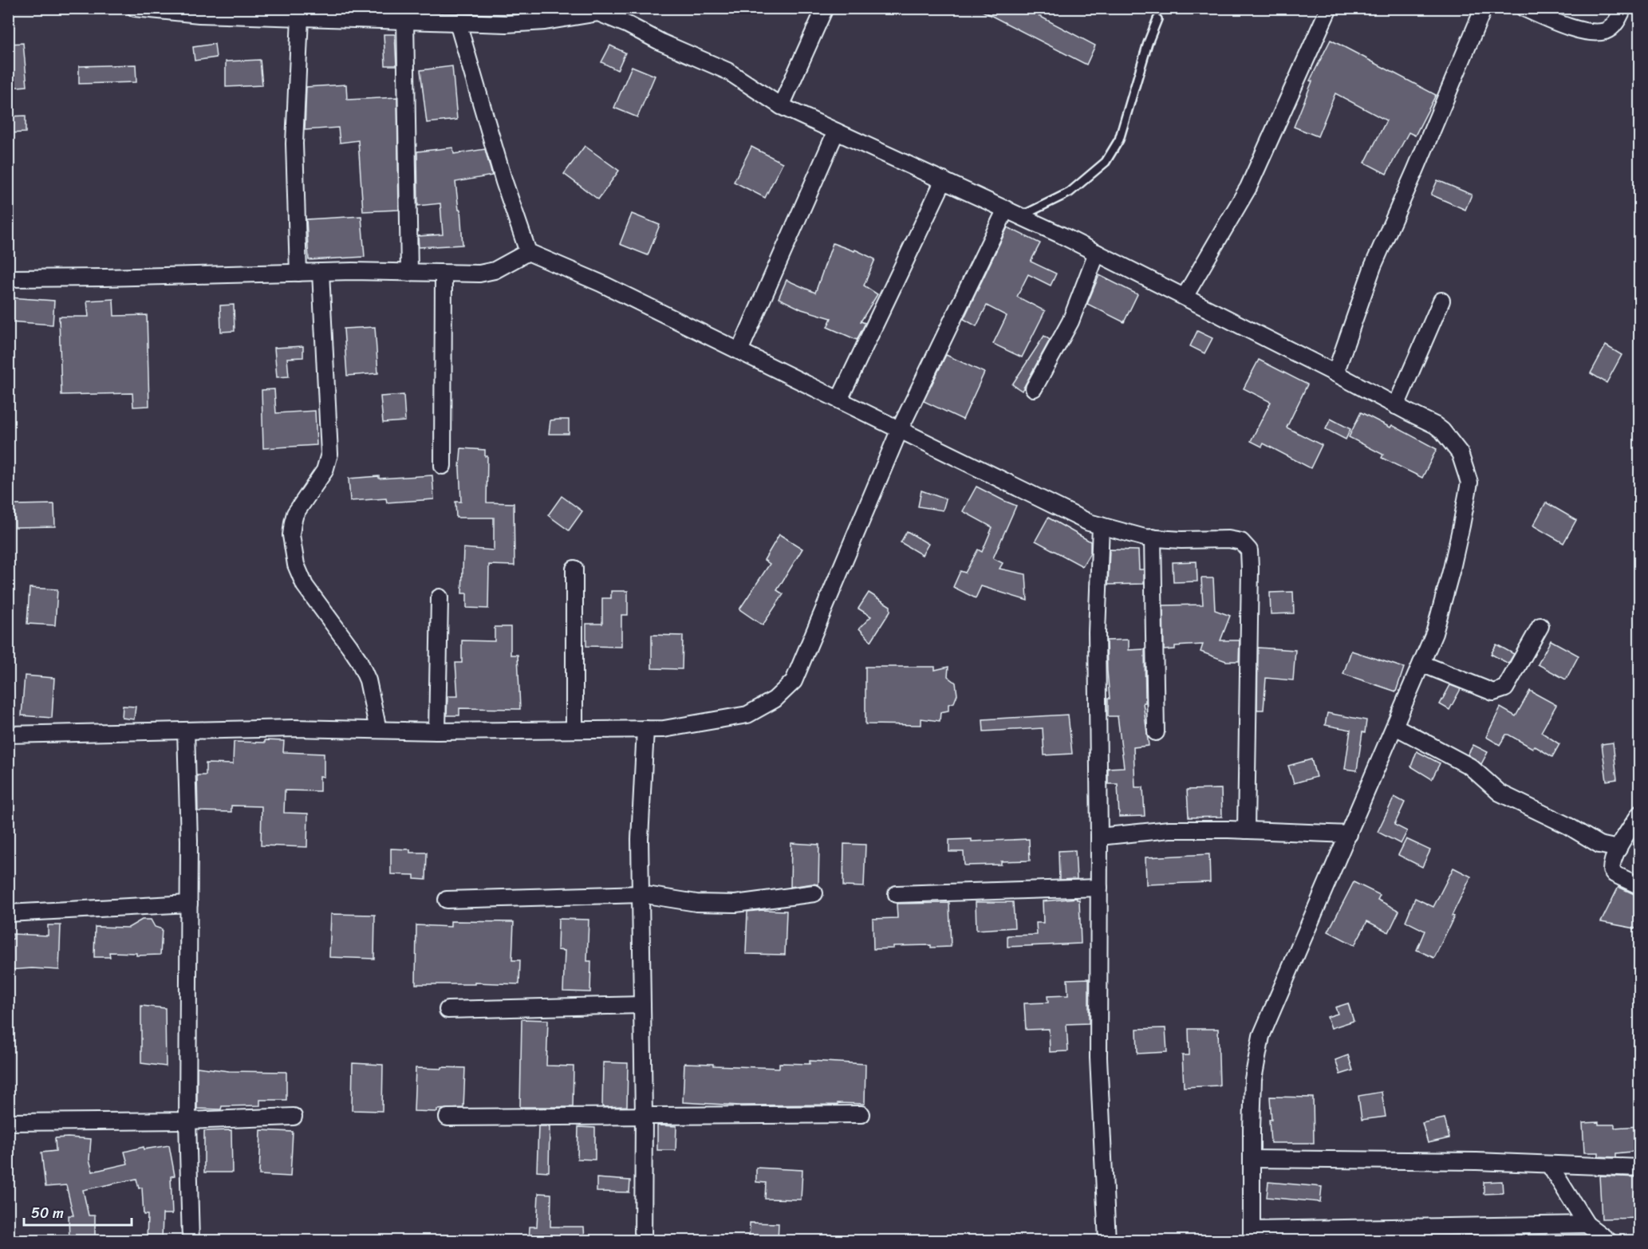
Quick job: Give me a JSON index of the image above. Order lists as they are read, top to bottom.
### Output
{
  "scale_bar": "50 m"
}
